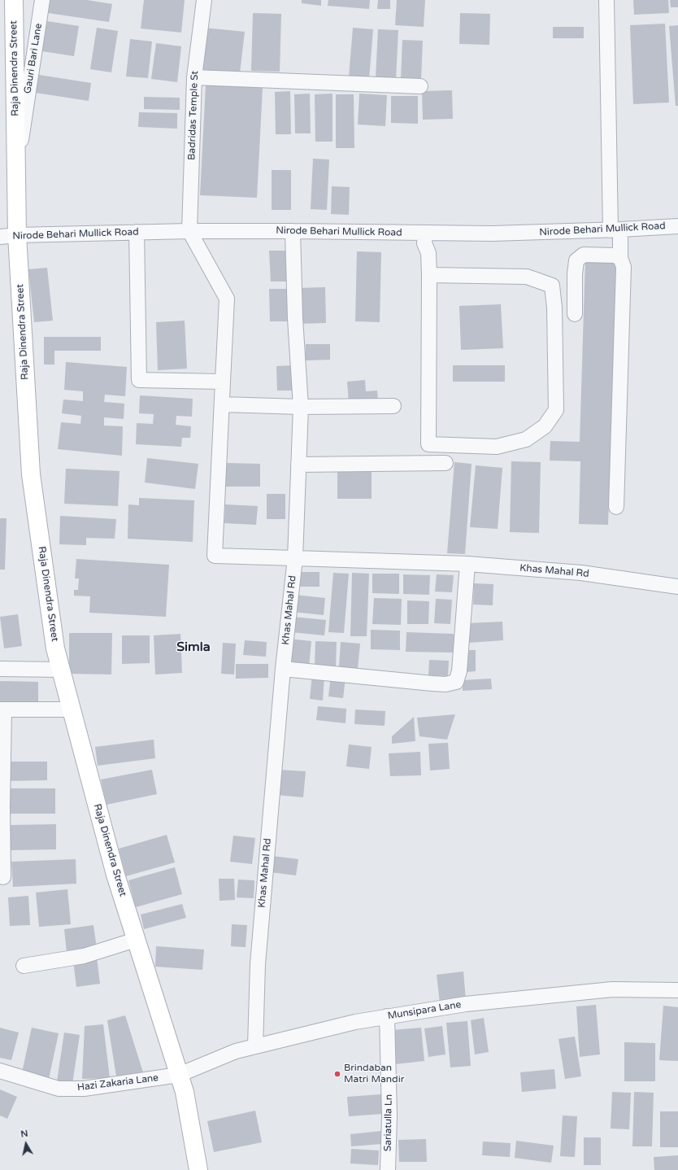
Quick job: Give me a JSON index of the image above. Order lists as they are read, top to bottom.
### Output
{
  "streets": {
    "main road": ["Raja Dinendra Street"],
    "street": [
      "Gauri Bari Lane",
      "Badridas Temple St",
      "Nirode Behari Mullick Road",
      "Khas Mahal Rd",
      "Munsipara Lane",
      "Hazi Zakaria Lane",
      "Sariatulla Ln"
    ]
  },
  "crossings": [
    ["Gauri Bari Lane", "Raja Dinendra Street"],
    ["Raja Dinendra Street", "Nirode Behari Mullick Road"],
    ["Raja Dinendra Street", "Munsipara Lane"],
    ["Raja Dinendra Street", "Hazi Zakaria Lane"],
    ["Badridas Temple St", "Nirode Behari Mullick Road"],
    ["Khas Mahal Rd", "Munsipara Lane"],
    ["Munsipara Lane", "Hazi Zakaria Lane"],
    ["Munsipara Lane", "Sariatulla Ln"]
  ],
  "districts": ["Simla"],
  "places": ["Brindaban Matri Mandir"],
  "north": "top"
}
